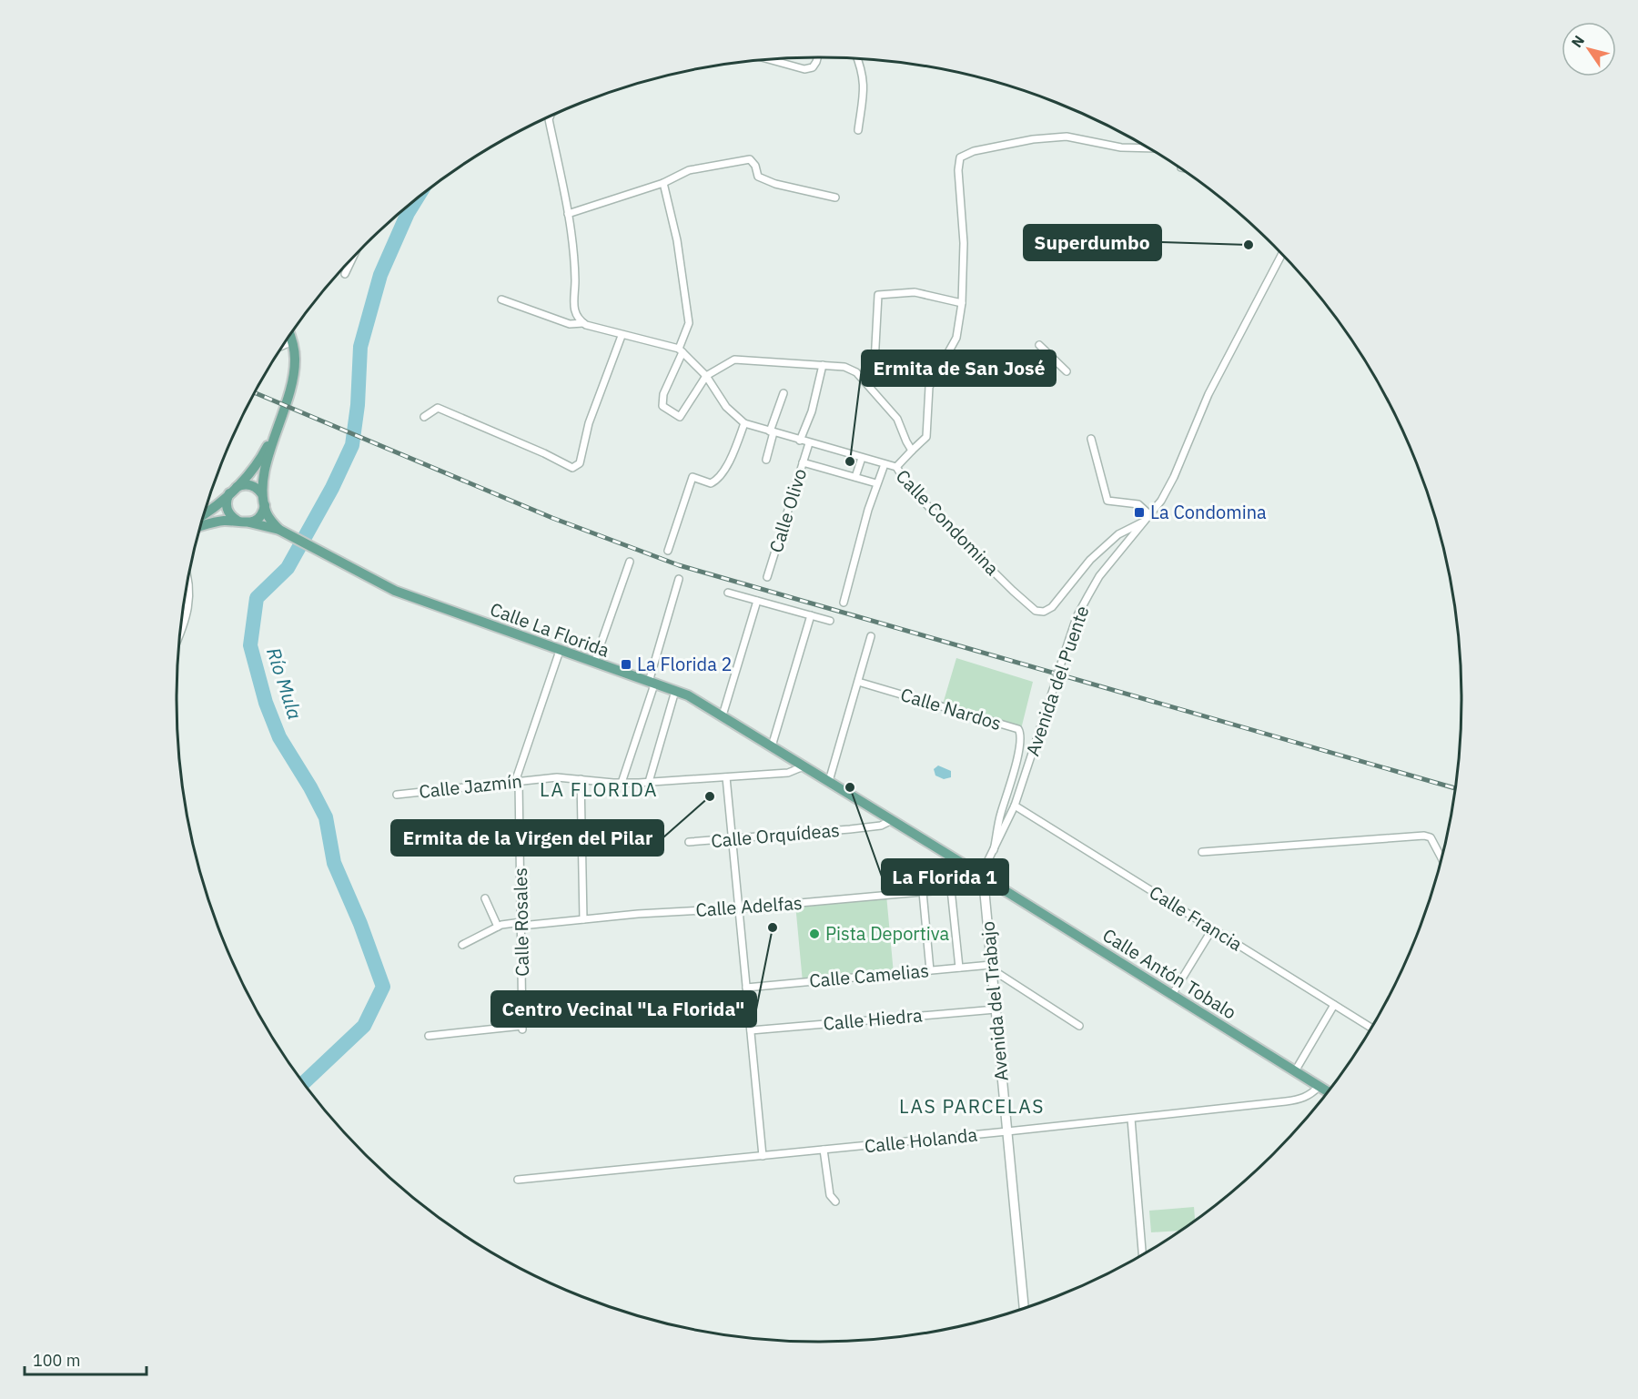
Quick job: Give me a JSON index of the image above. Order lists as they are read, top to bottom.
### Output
{
  "streets": {
    "main road": ["Calle La Florida", "Calle Antón Tobalo"],
    "street": [
      "Calle Olivo",
      "Calle Condomina",
      "Avenida del Puente",
      "Calle Nardos",
      "Calle Jazmín",
      "Calle Orquídeas",
      "Calle Adelfas",
      "Calle Francia",
      "Calle Rosales",
      "Calle Camelias",
      "Avenida del Trabajo",
      "Calle Hiedra",
      "Calle Holanda"
    ]
  },
  "crossings": [
    ["Calle Olivo", "Calle Condomina"],
    ["Calle Condomina", "Avenida del Puente"],
    ["Calle La Florida", "Avenida del Puente"],
    ["Calle La Florida", "Calle Jazmín"],
    ["Calle La Florida", "Calle Orquídeas"],
    ["Calle La Florida", "Calle Adelfas"],
    ["Calle La Florida", "Calle Rosales"],
    ["Calle La Florida", "Calle Antón Tobalo"],
    ["Calle La Florida", "Avenida del Trabajo"],
    ["Avenida del Puente", "Calle Nardos"],
    ["Avenida del Puente", "Calle Adelfas"],
    ["Avenida del Puente", "Calle Francia"],
    ["Avenida del Puente", "Calle Antón Tobalo"],
    ["Avenida del Puente", "Avenida del Trabajo"],
    ["Calle Jazmín", "Calle Rosales"],
    ["Calle Adelfas", "Calle Rosales"],
    ["Calle Adelfas", "Calle Antón Tobalo"],
    ["Calle Adelfas", "Avenida del Trabajo"],
    ["Calle Antón Tobalo", "Avenida del Trabajo"],
    ["Calle Antón Tobalo", "Calle Holanda"],
    ["Calle Camelias", "Avenida del Trabajo"],
    ["Avenida del Trabajo", "Calle Hiedra"],
    ["Avenida del Trabajo", "Calle Holanda"]
  ],
  "districts": ["LA FLORIDA", "LAS PARCELAS"],
  "water": ["Río Mula"],
  "places": {
    "other": [
      "Superdumbo",
      "Ermita de San José",
      "La Florida 1",
      "Ermita de la Virgen del Pilar",
      "Centro Vecinal \"La Florida\"",
      "Pista Deportiva"
    ],
    "transit": ["La Condomina", "La Florida 2"]
  },
  "scale_bar": "100 m",
  "north": "top left"
}
